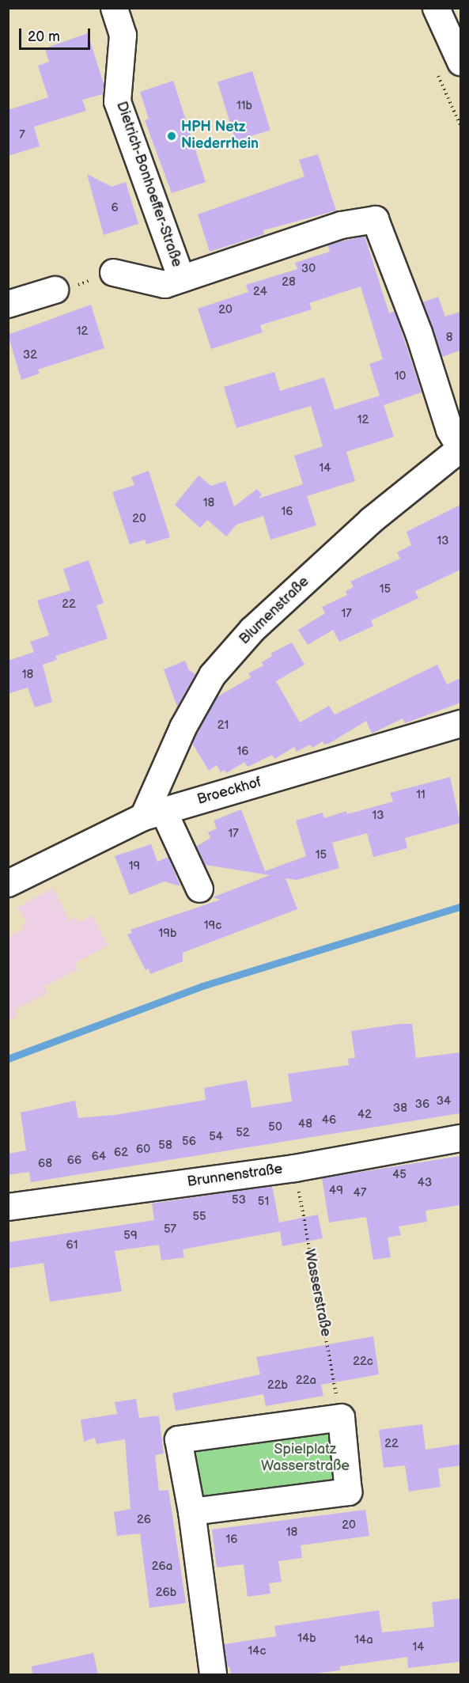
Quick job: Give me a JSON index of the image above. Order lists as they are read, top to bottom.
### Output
{
  "streets": {
    "street": [
      "Dietrich-Bonhoeffer-Straße",
      "Blumenstraße",
      "Broeckhof",
      "Brunnenstraße"
    ],
    "path": ["Wasserstraße"]
  },
  "crossings": [
    ["Dietrich-Bonhoeffer-Straße", "Blumenstraße"],
    ["Blumenstraße", "Broeckhof"],
    ["Brunnenstraße", "Wasserstraße"]
  ],
  "parks": ["Spielplatz Wasserstraße"],
  "places": ["HPH Netz Niederrhein"],
  "house_numbers": [
    "11b",
    "7",
    "6",
    "30",
    "28",
    "24",
    "20",
    "12",
    "8",
    "32",
    "10",
    "12",
    "14",
    "18",
    "16",
    "20",
    "13",
    "15",
    "22",
    "17",
    "18",
    "21",
    "16",
    "11",
    "13",
    "17",
    "15",
    "19",
    "19c",
    "19b",
    "34",
    "36",
    "38",
    "42",
    "46",
    "48",
    "50",
    "52",
    "54",
    "56",
    "58",
    "60",
    "62",
    "64",
    "66",
    "68",
    "45",
    "43",
    "49",
    "47",
    "53",
    "51",
    "55",
    "57",
    "59",
    "61",
    "22c",
    "22a",
    "22b",
    "22",
    "26",
    "20",
    "18",
    "16",
    "26a",
    "26b",
    "14b",
    "14a",
    "14",
    "14c"
  ],
  "scale_bar": "20 m"
}
